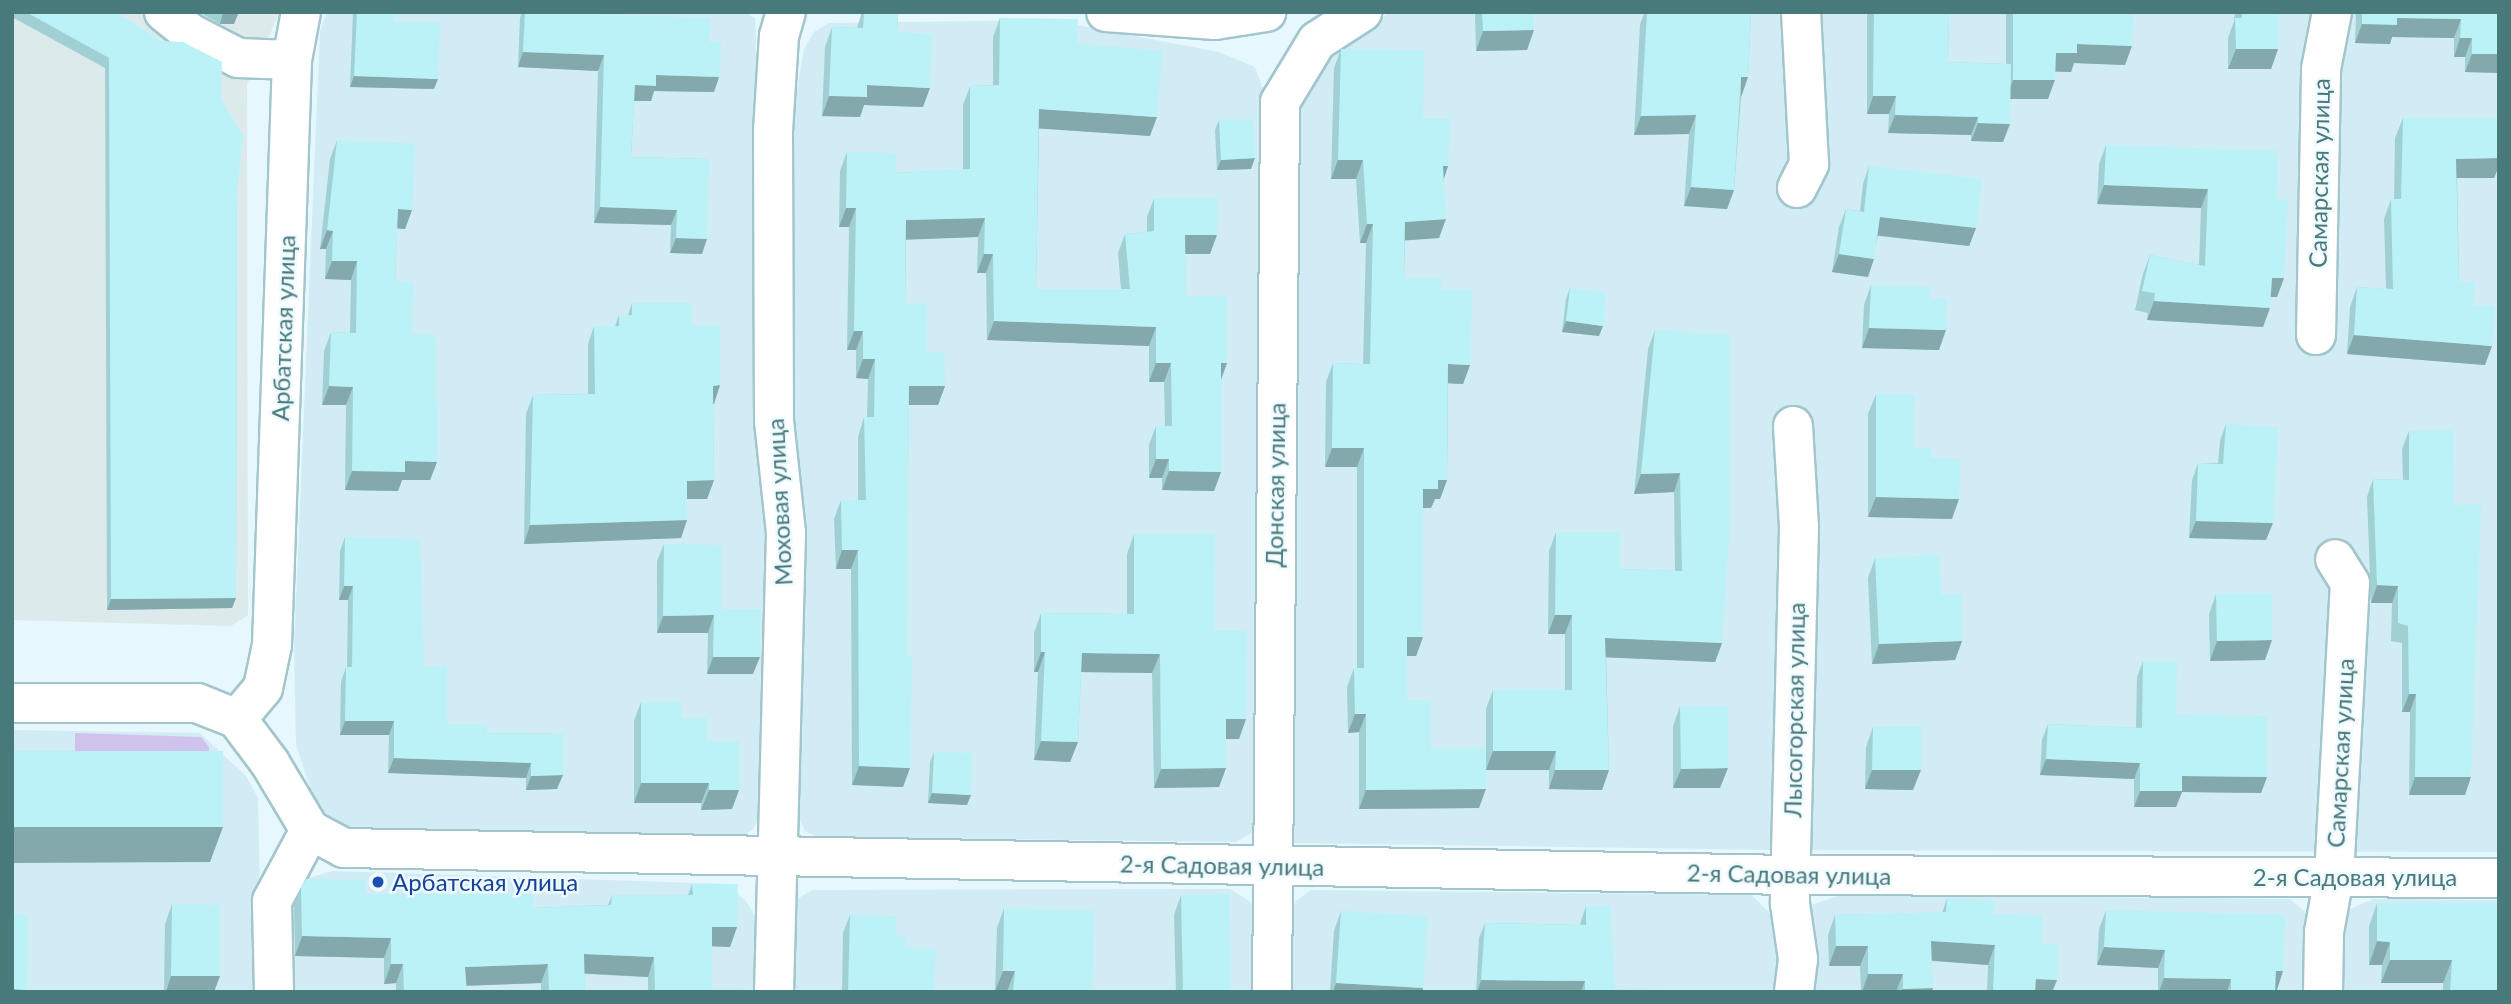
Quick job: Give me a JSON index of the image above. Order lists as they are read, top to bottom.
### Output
{
  "streets": {
    "street": [
      "Самарская улица",
      "Арбатская улица",
      "Донская улица",
      "Моховая улица",
      "Лысогорская улица",
      "2-я Садовая улица"
    ]
  },
  "crossings": [
    ["Самарская улица", "2-я Садовая улица"],
    ["Донская улица", "2-я Садовая улица"],
    ["Моховая улица", "2-я Садовая улица"],
    ["Лысогорская улица", "2-я Садовая улица"]
  ],
  "places": ["Арбатская улица"]
}
